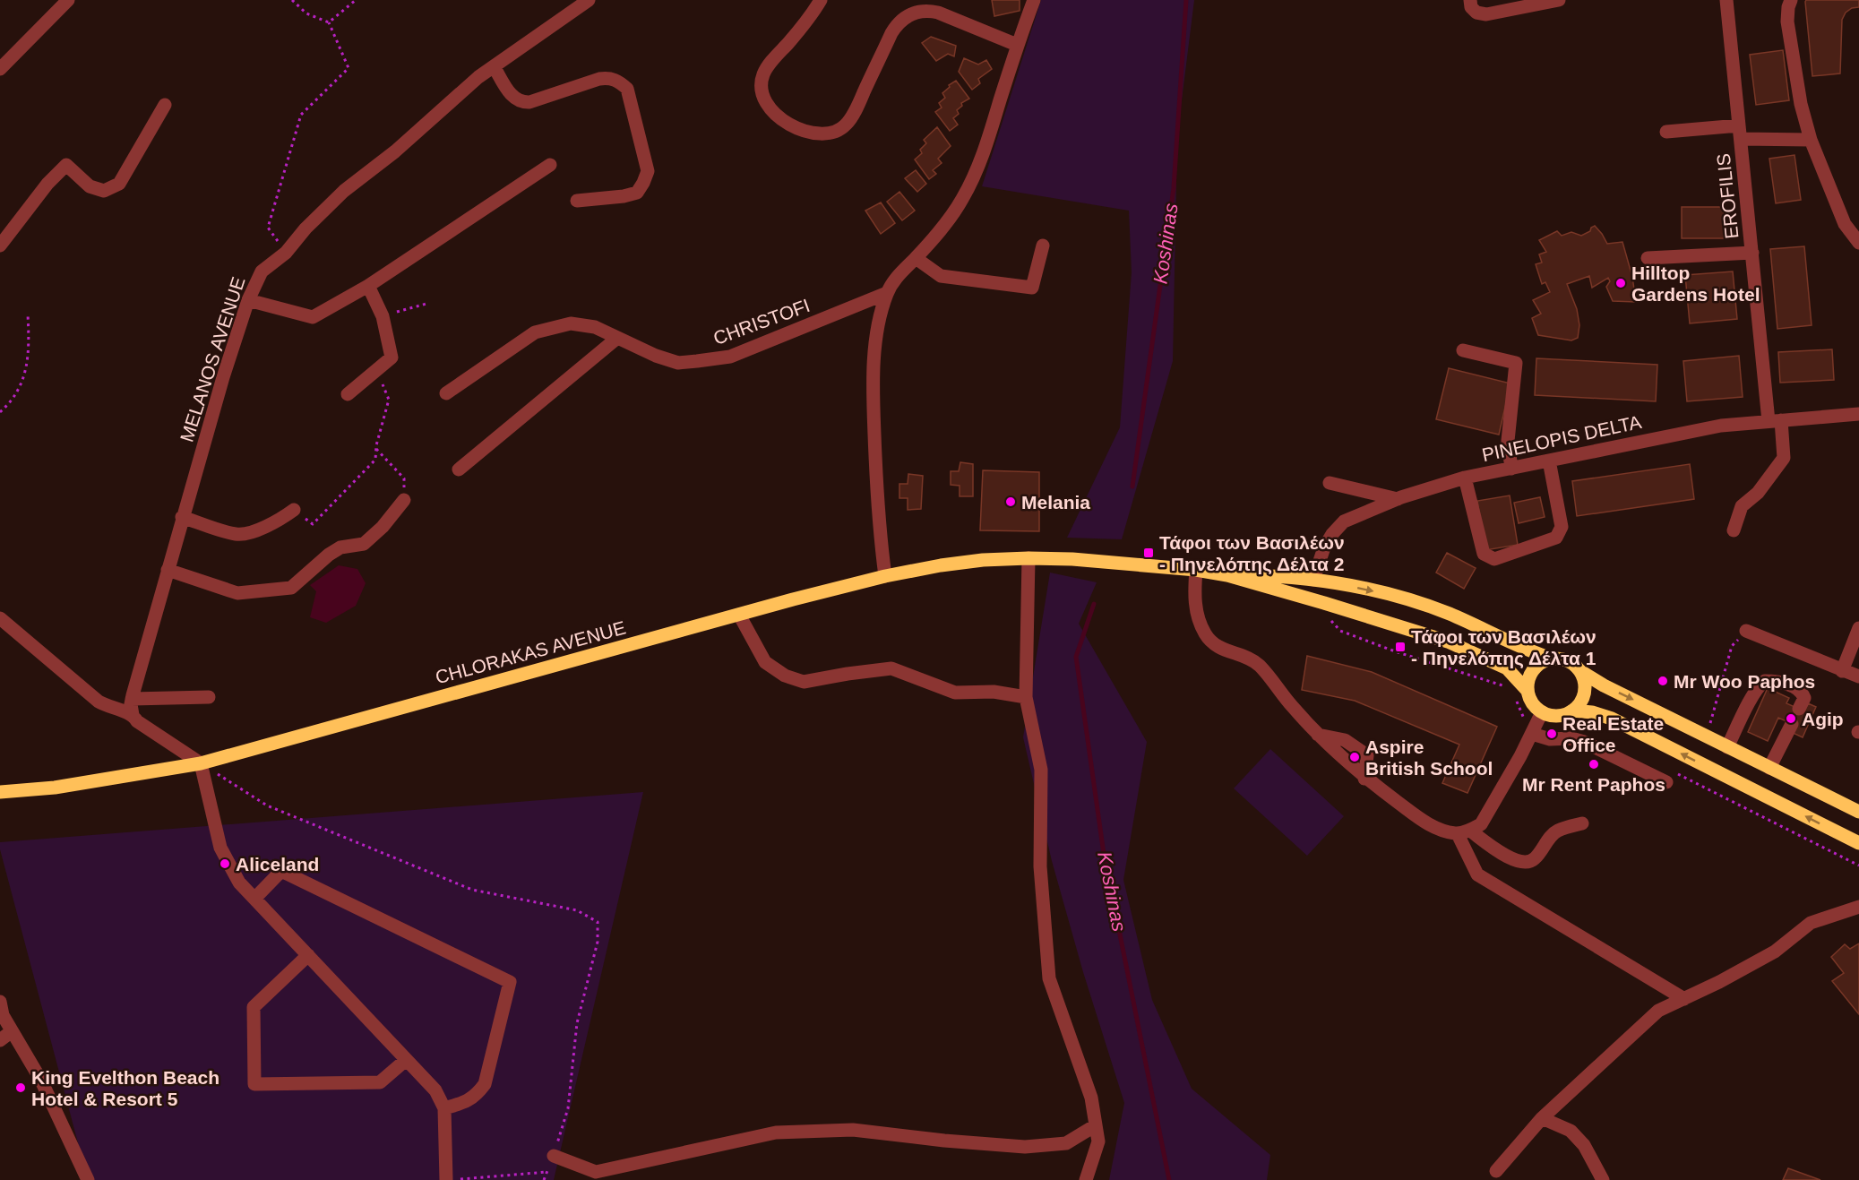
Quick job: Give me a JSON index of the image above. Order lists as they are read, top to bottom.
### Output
{
  "streets": {
    "main road": ["CHLORAKAS AVENUE"],
    "street": [
      "EROFILIS",
      "CHRISTOFI",
      "MELANOS AVENUE",
      "PINELOPIS DELTA"
    ]
  },
  "crossings": [
    ["EROFILIS", "PINELOPIS DELTA"]
  ],
  "water": ["Koshinas"],
  "places": {
    "other": [
      "Hilltop Gardens Hotel",
      "Melania",
      "Mr Woo Paphos",
      "Agip",
      "Real Estate Office",
      "Aspire British School",
      "Mr Rent Paphos",
      "Aliceland",
      "King Evelthon Beach Hotel & Resort 5"
    ],
    "transit": ["Τάφοι των Βασιλέων - Πηνελόπης Δέλτα 2", "Τάφοι των Βασιλέων - Πηνελόπης Δέλτα 1"]
  }
}
